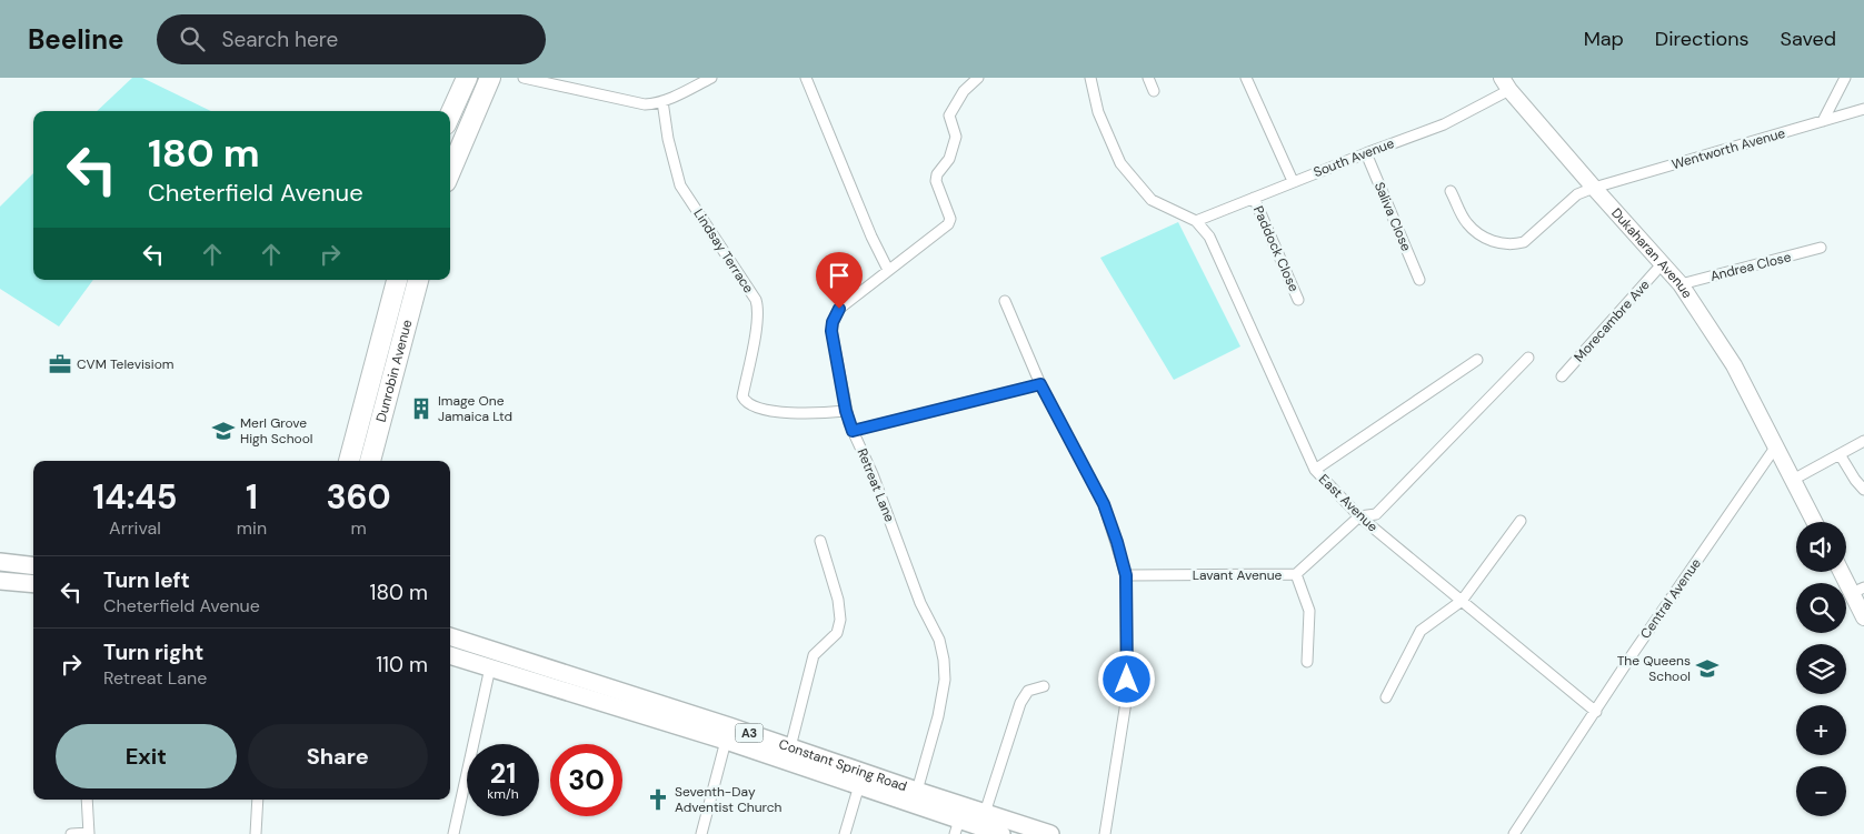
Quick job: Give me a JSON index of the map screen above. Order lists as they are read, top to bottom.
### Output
{
  "streets": {
    "highway": ["Dunrobin Avenue"],
    "main road": ["A3", "Constant Spring Road"],
    "street": [
      "Wentworth Avenue",
      "South Avenue",
      "Saliva Close",
      "Paddock Close",
      "Lindsay Terrace",
      "Dukaharan Avenue",
      "Andrea Close",
      "Morecambre Ave",
      "Retreat Lane",
      "East Avenue",
      "Lavant Avenue",
      "Central Avenue"
    ]
  },
  "crossings": [
    ["Wentworth Avenue", "Dukaharan Avenue"],
    ["South Avenue", "Saliva Close"],
    ["South Avenue", "Paddock Close"],
    ["South Avenue", "Dukaharan Avenue"],
    ["South Avenue", "East Avenue"],
    ["Lindsay Terrace", "Retreat Lane"],
    ["Dukaharan Avenue", "Andrea Close"],
    ["Dukaharan Avenue", "Morecambre Ave"],
    ["Dukaharan Avenue", "Central Avenue"],
    ["Retreat Lane", "Constant Spring Road"],
    ["East Avenue", "Lavant Avenue"],
    ["East Avenue", "Central Avenue"]
  ],
  "places": {
    "office": ["CVM Televisiom"],
    "building": ["Image One Jamaica Ltd"],
    "school or university": ["Merl Grove High School", "The Queens School"],
    "church": ["Seventh-Day Adventist Church"]
  },
  "page": {
    "header": "Beeline",
    "search": "Search here",
    "nav": ["Map", "Directions", "Saved"],
    "turn": ["180 m", "Cheterfield Avenue"],
    "eta": [
      "14:45",
      "Arrival",
      "1",
      "min",
      "360",
      "m"
    ],
    "map_buttons": ["+", "−"],
    "list": [
      {
        "name": "Turn left",
        "note": "Cheterfield Avenue",
        "value": "180 m"
      },
      {
        "name": "Turn right",
        "note": "Retreat Lane",
        "value": "110 m"
      }
    ],
    "buttons": ["Exit", "Share"],
    "speed": "21 km/h",
    "limit": "30"
  }
}
